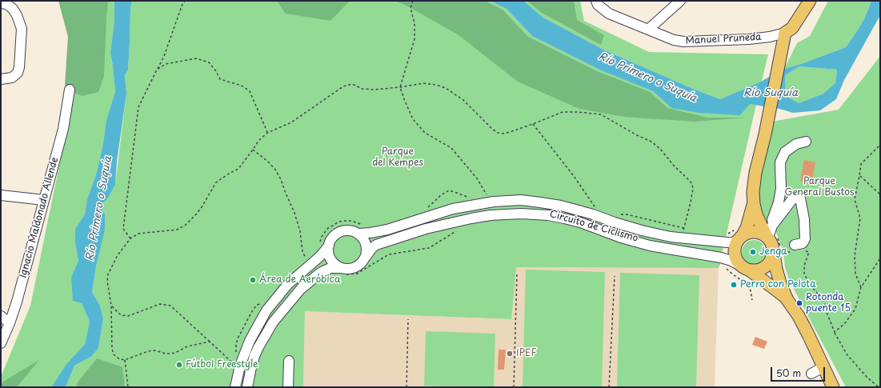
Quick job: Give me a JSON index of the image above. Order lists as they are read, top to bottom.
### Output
{
  "streets": {
    "street": ["Manuel Pruneda", "Ignacio Maldonado Allende"]
  },
  "water": ["Río Primero o Suquía", "Río Suquía"],
  "parks": ["Parque del Kempes", "Parque General Bustos"],
  "places": [
    "Jenga",
    "Área de Aeróbica",
    "Perro con Pelota",
    "Rotonda puente 15",
    "IPEF",
    "Fútbol Freestyle"
  ],
  "scale_bar": "50 m"
}
